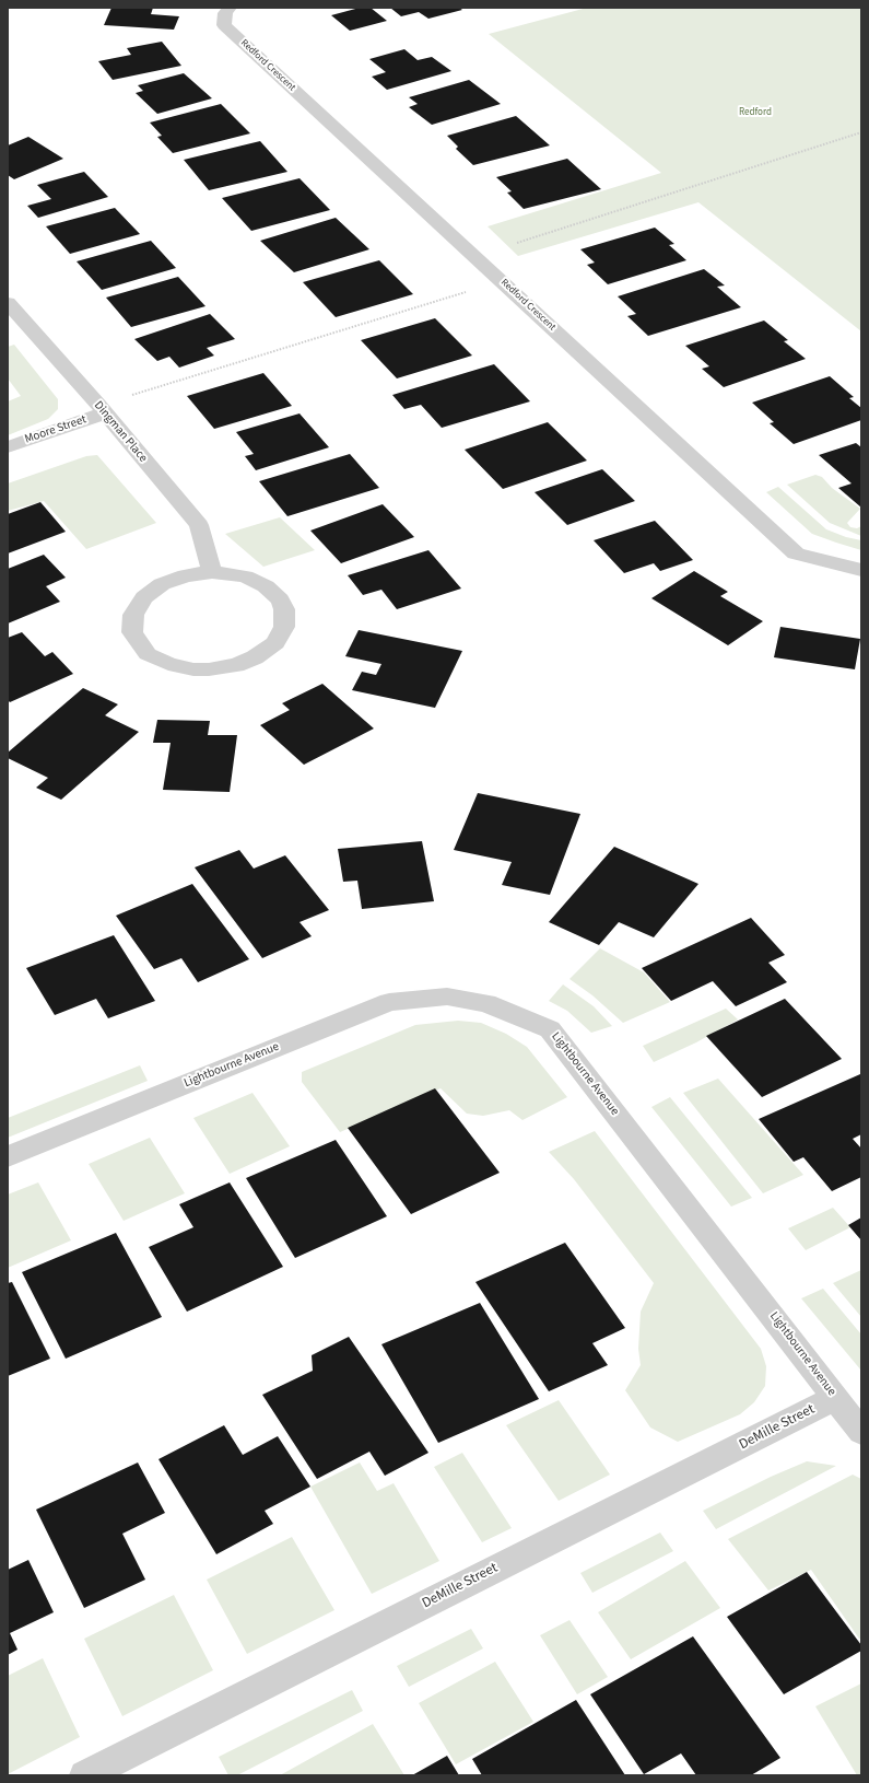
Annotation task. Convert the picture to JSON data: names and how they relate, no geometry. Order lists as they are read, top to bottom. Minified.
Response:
{"streets":{"street":["Redford Crescent","Moore Street","Dingman Place","Lightbourne Avenue","DeMille Street"]},"crossings":[["Moore Street","Dingman Place"],["Lightbourne Avenue","DeMille Street"]],"parks":["Redford"]}
